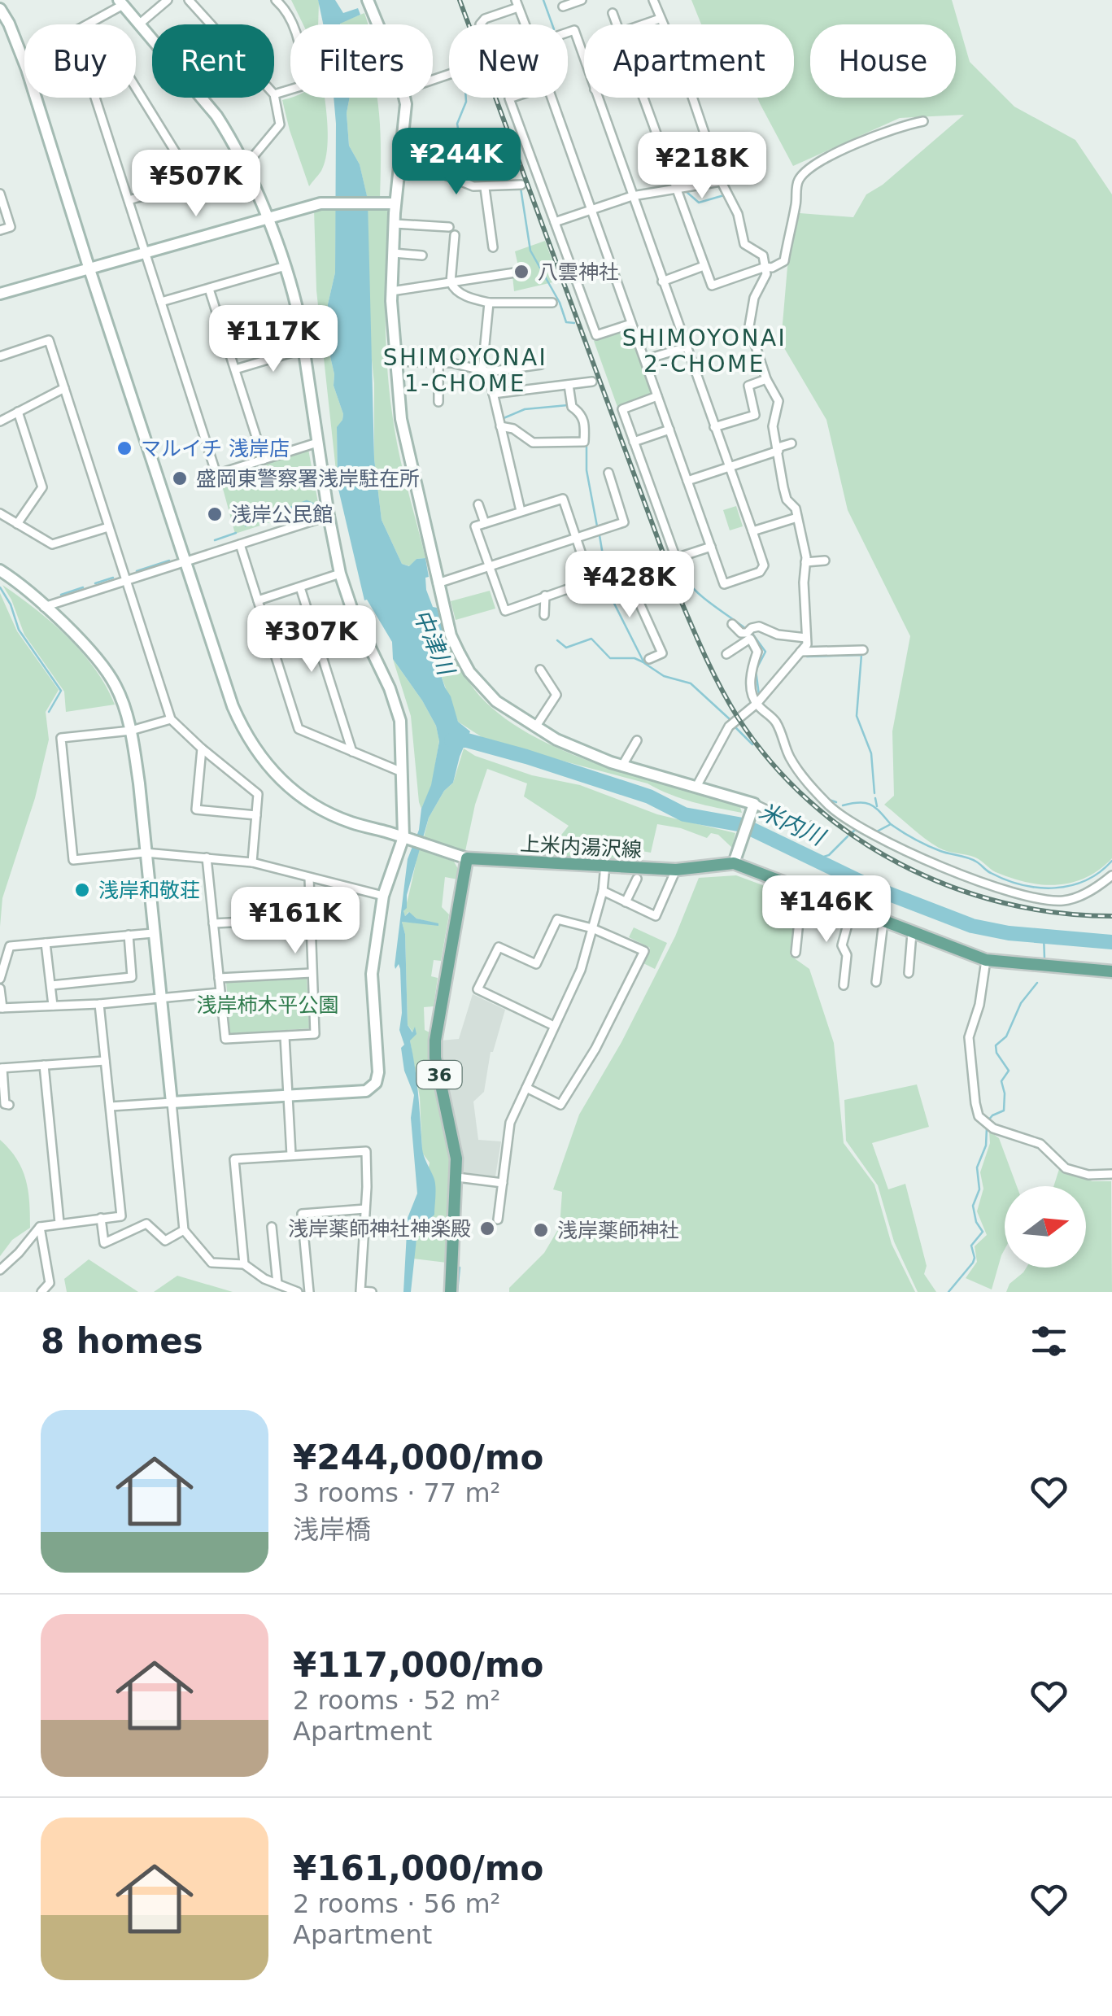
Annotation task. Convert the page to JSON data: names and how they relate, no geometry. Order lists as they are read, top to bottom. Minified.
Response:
{"streets":{"main road":["上米内湯沢線","36"]},"crossings":[["上米内湯沢線","36"]],"districts":["SHIMOYONAI 2-CHOME","SHIMOYONAI 1-CHOME"],"water":["中津川","米内川"],"parks":["浅岸柿木平公園"],"places":["八雲神社","マルイチ 浅岸店","盛岡東警察署浅岸駐在所","浅岸公民館","浅岸和敬荘","浅岸薬師神社神楽殿","浅岸薬師神社"],"north":"right","page":{"chip":["Buy","Rent","Filters","New","Apartment","House"],"price":["¥244K","¥218K","¥507K","¥117K","¥428K","¥307K","¥146K","¥161K"],"heading":"8 homes","list":[{"name":"¥244,000/mo","note":"3 rooms · 77 m² · 浅岸橋"},{"name":"¥117,000/mo","note":"2 rooms · 52 m² · Apartment"},{"name":"¥161,000/mo","note":"2 rooms · 56 m² · Apartment"}]}}
